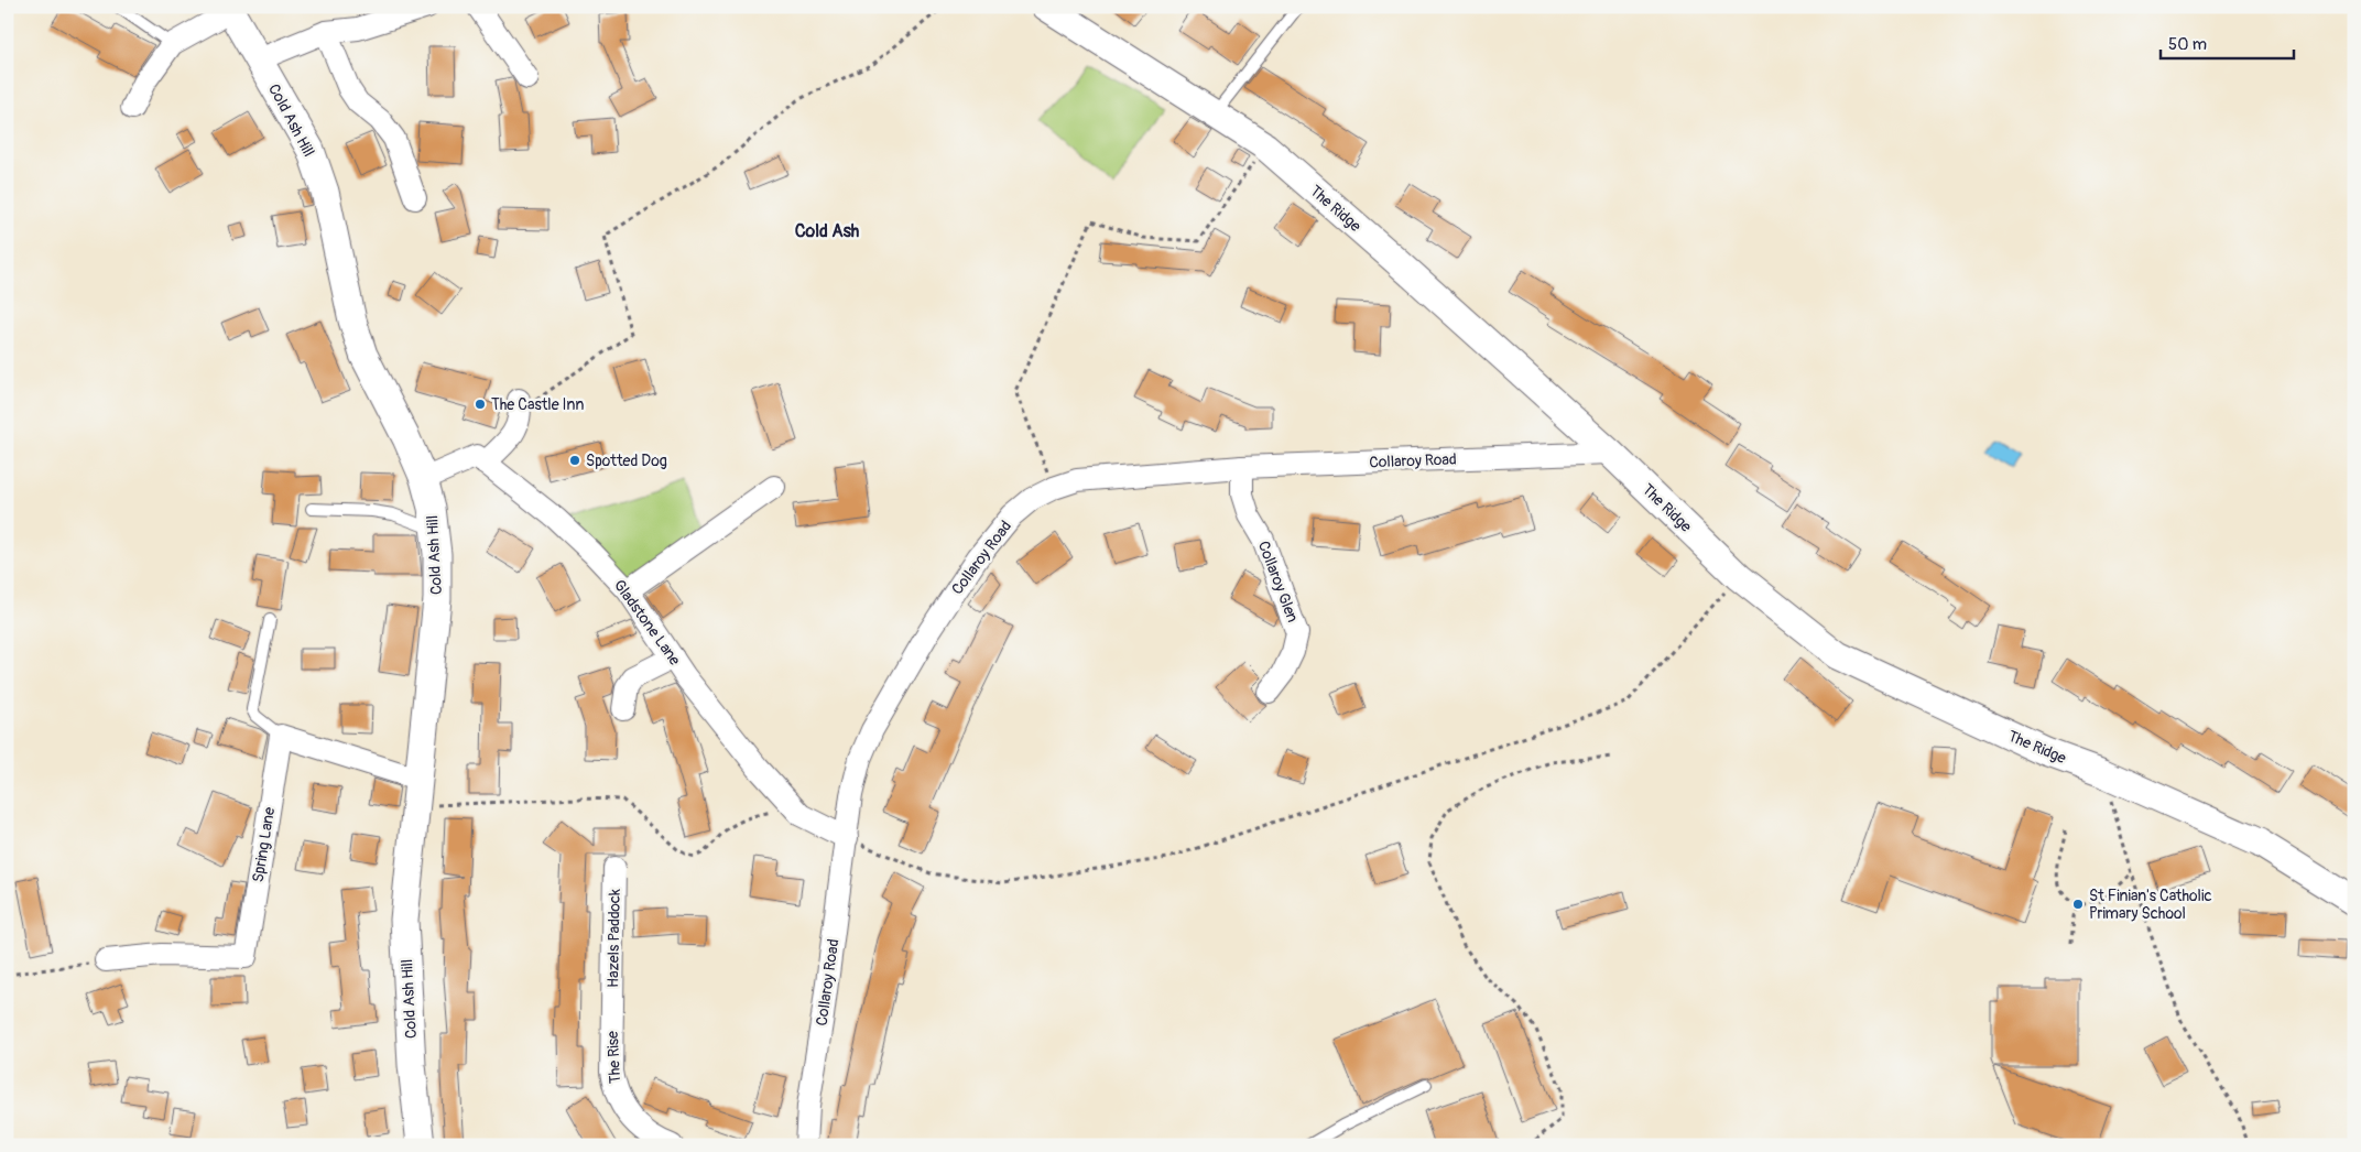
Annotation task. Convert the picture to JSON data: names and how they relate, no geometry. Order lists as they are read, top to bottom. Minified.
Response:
{"streets":{"street":["Cold Ash Hill","The Ridge","Collaroy Road","Collaroy Glen","Gladstone Lane","Spring Lane","Hazels Paddock","The Rise"]},"crossings":[["The Ridge","Collaroy Road"],["Collaroy Road","Collaroy Glen"],["Collaroy Road","Gladstone Lane"],["Hazels Paddock","The Rise"]],"districts":["Cold Ash"],"places":["The Castle Inn","Spotted Dog","St Finian's Catholic Primary School"],"scale_bar":"50 m"}
